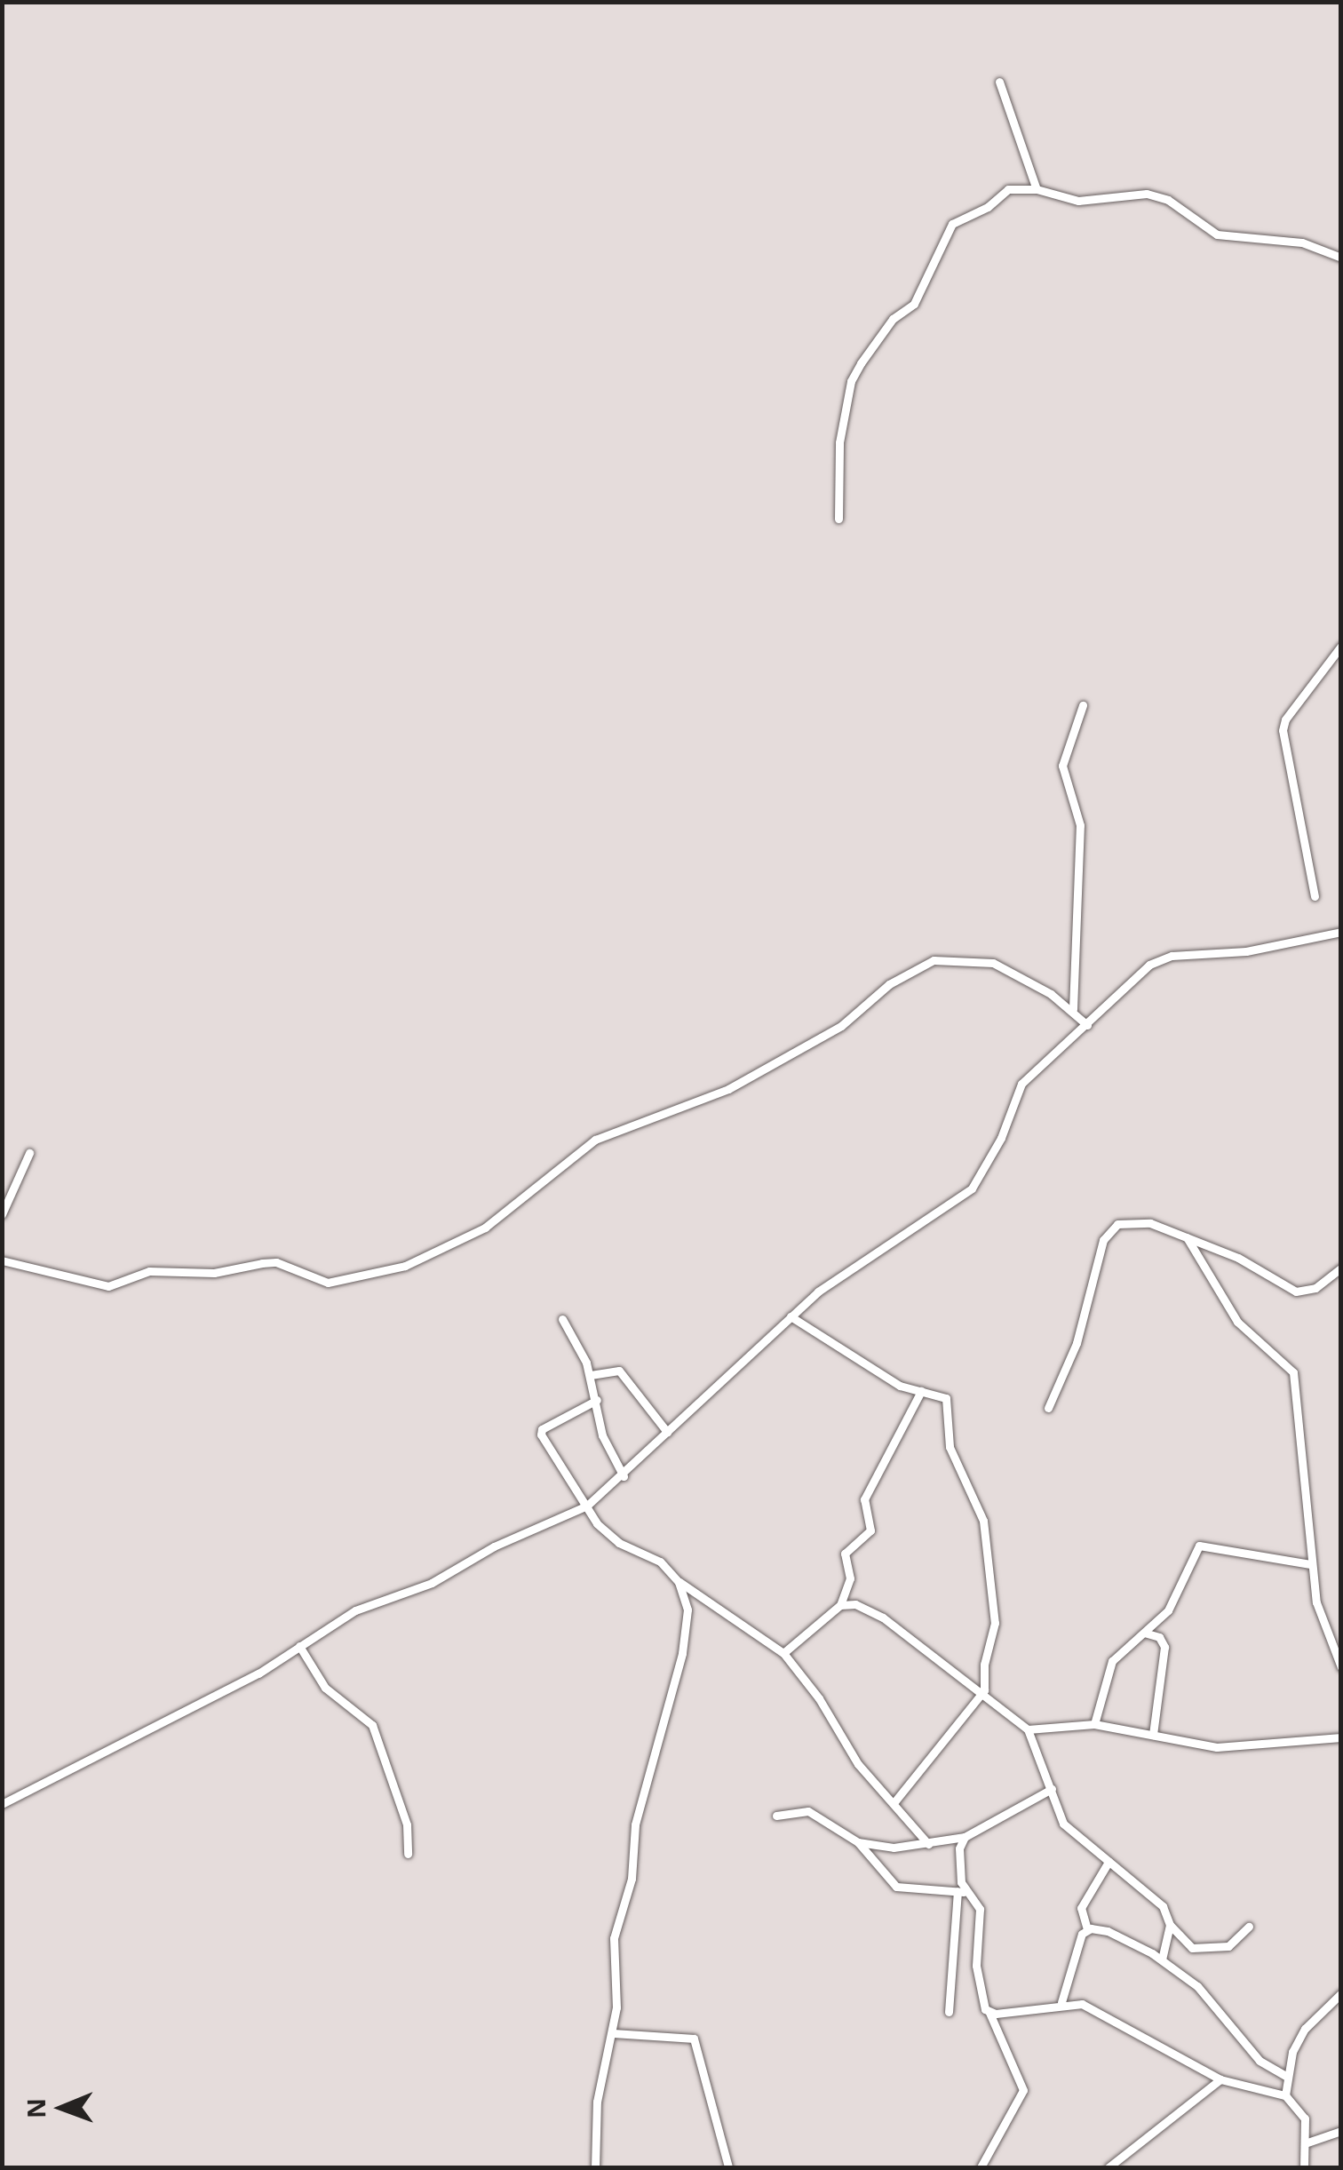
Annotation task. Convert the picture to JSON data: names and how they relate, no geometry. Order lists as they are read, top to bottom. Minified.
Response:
{"north":"left"}
